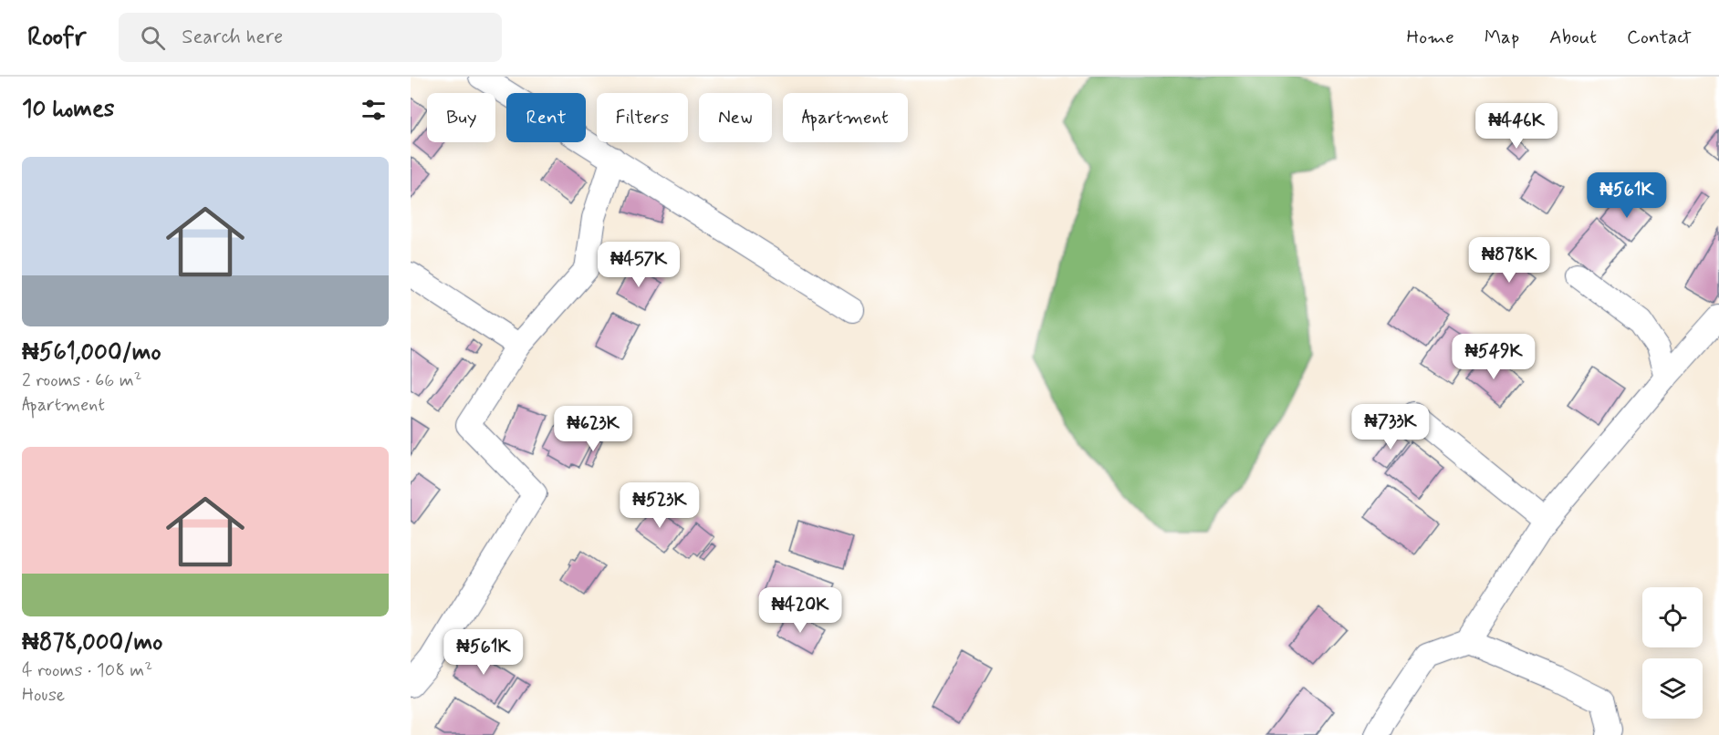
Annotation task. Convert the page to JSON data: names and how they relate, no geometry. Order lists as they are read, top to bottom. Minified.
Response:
{"page":{"header":"Roofr","search":"Search here","nav":["Home","Map","About","Contact"],"heading":"10 homes","chip":["Buy","Rent","Filters","New","Apartment"],"price":["₦446K","₦561K","₦878K","₦457K","₦549K","₦733K","₦623K","₦523K","₦420K","₦561K"],"list":[{"name":"₦561,000/mo","note":"2 rooms · 66 m² · Apartment"},{"name":"₦878,000/mo","note":"4 rooms · 108 m² · House"}]}}
